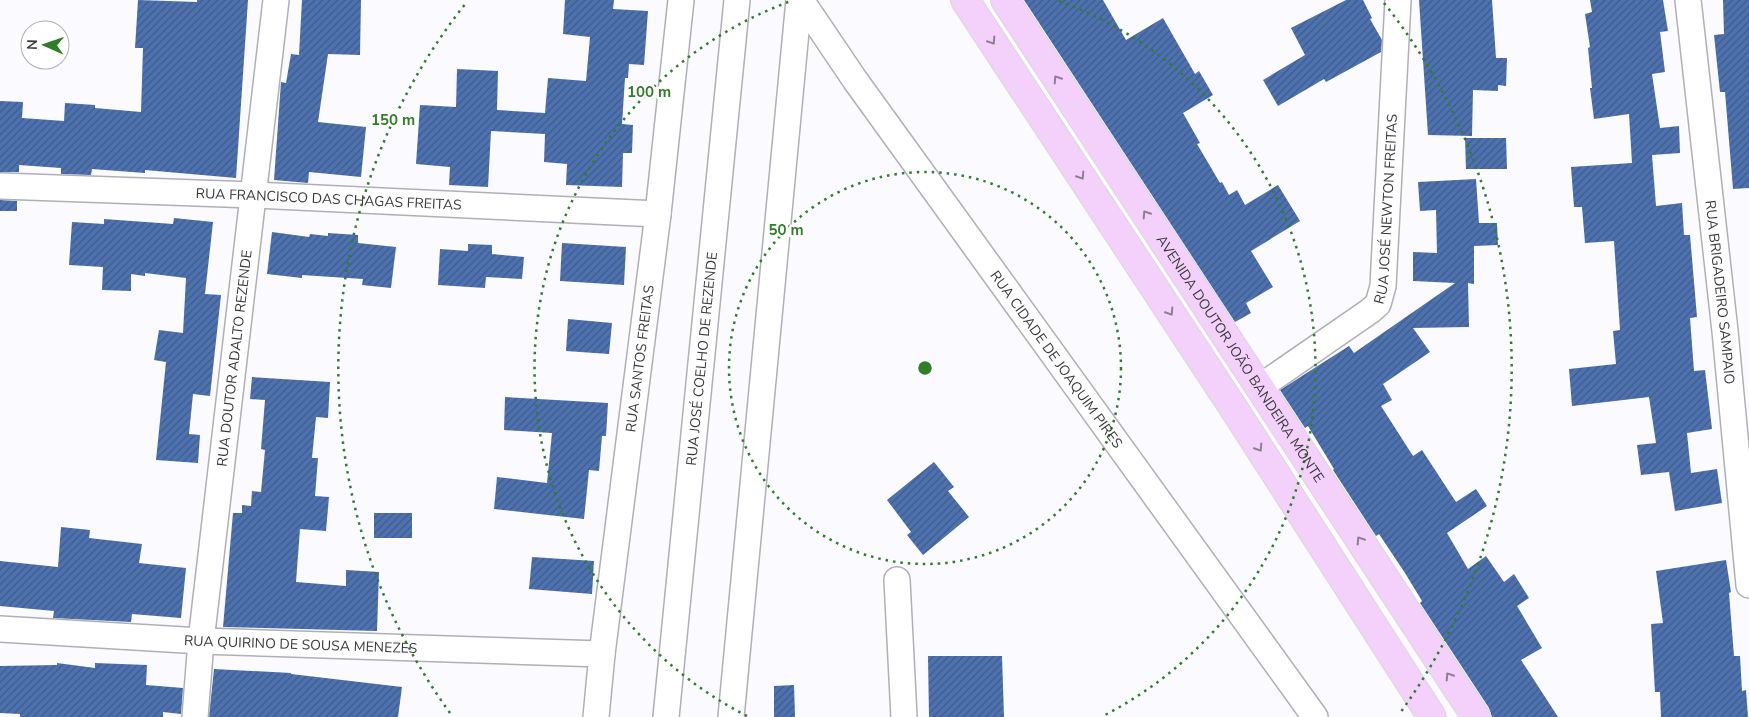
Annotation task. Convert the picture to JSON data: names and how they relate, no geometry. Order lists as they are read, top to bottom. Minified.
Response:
{"streets":{"main road":["AVENIDA DOUTOR JOÃO BANDEIRA MONTE"],"street":["RUA FRANCISCO DAS CHAGAS FREITAS","RUA JOSÉ NEWTON FREITAS","RUA BRIGADEIRO SAMPAIO","RUA DOUTOR ADALTO REZENDE","RUA JOSÉ COELHO DE REZENDE","RUA SANTOS FREITAS","RUA CIDADE DE JOAQUIM PIRES","RUA QUIRINO DE SOUSA MENEZES"]},"crossings":[["RUA FRANCISCO DAS CHAGAS FREITAS","RUA DOUTOR ADALTO REZENDE"],["RUA FRANCISCO DAS CHAGAS FREITAS","RUA SANTOS FREITAS"],["RUA JOSÉ NEWTON FREITAS","AVENIDA DOUTOR JOÃO BANDEIRA MONTE"],["RUA DOUTOR ADALTO REZENDE","RUA QUIRINO DE SOUSA MENEZES"],["RUA SANTOS FREITAS","RUA QUIRINO DE SOUSA MENEZES"]],"north":"left","rings":["100 m","150 m","50 m"]}
